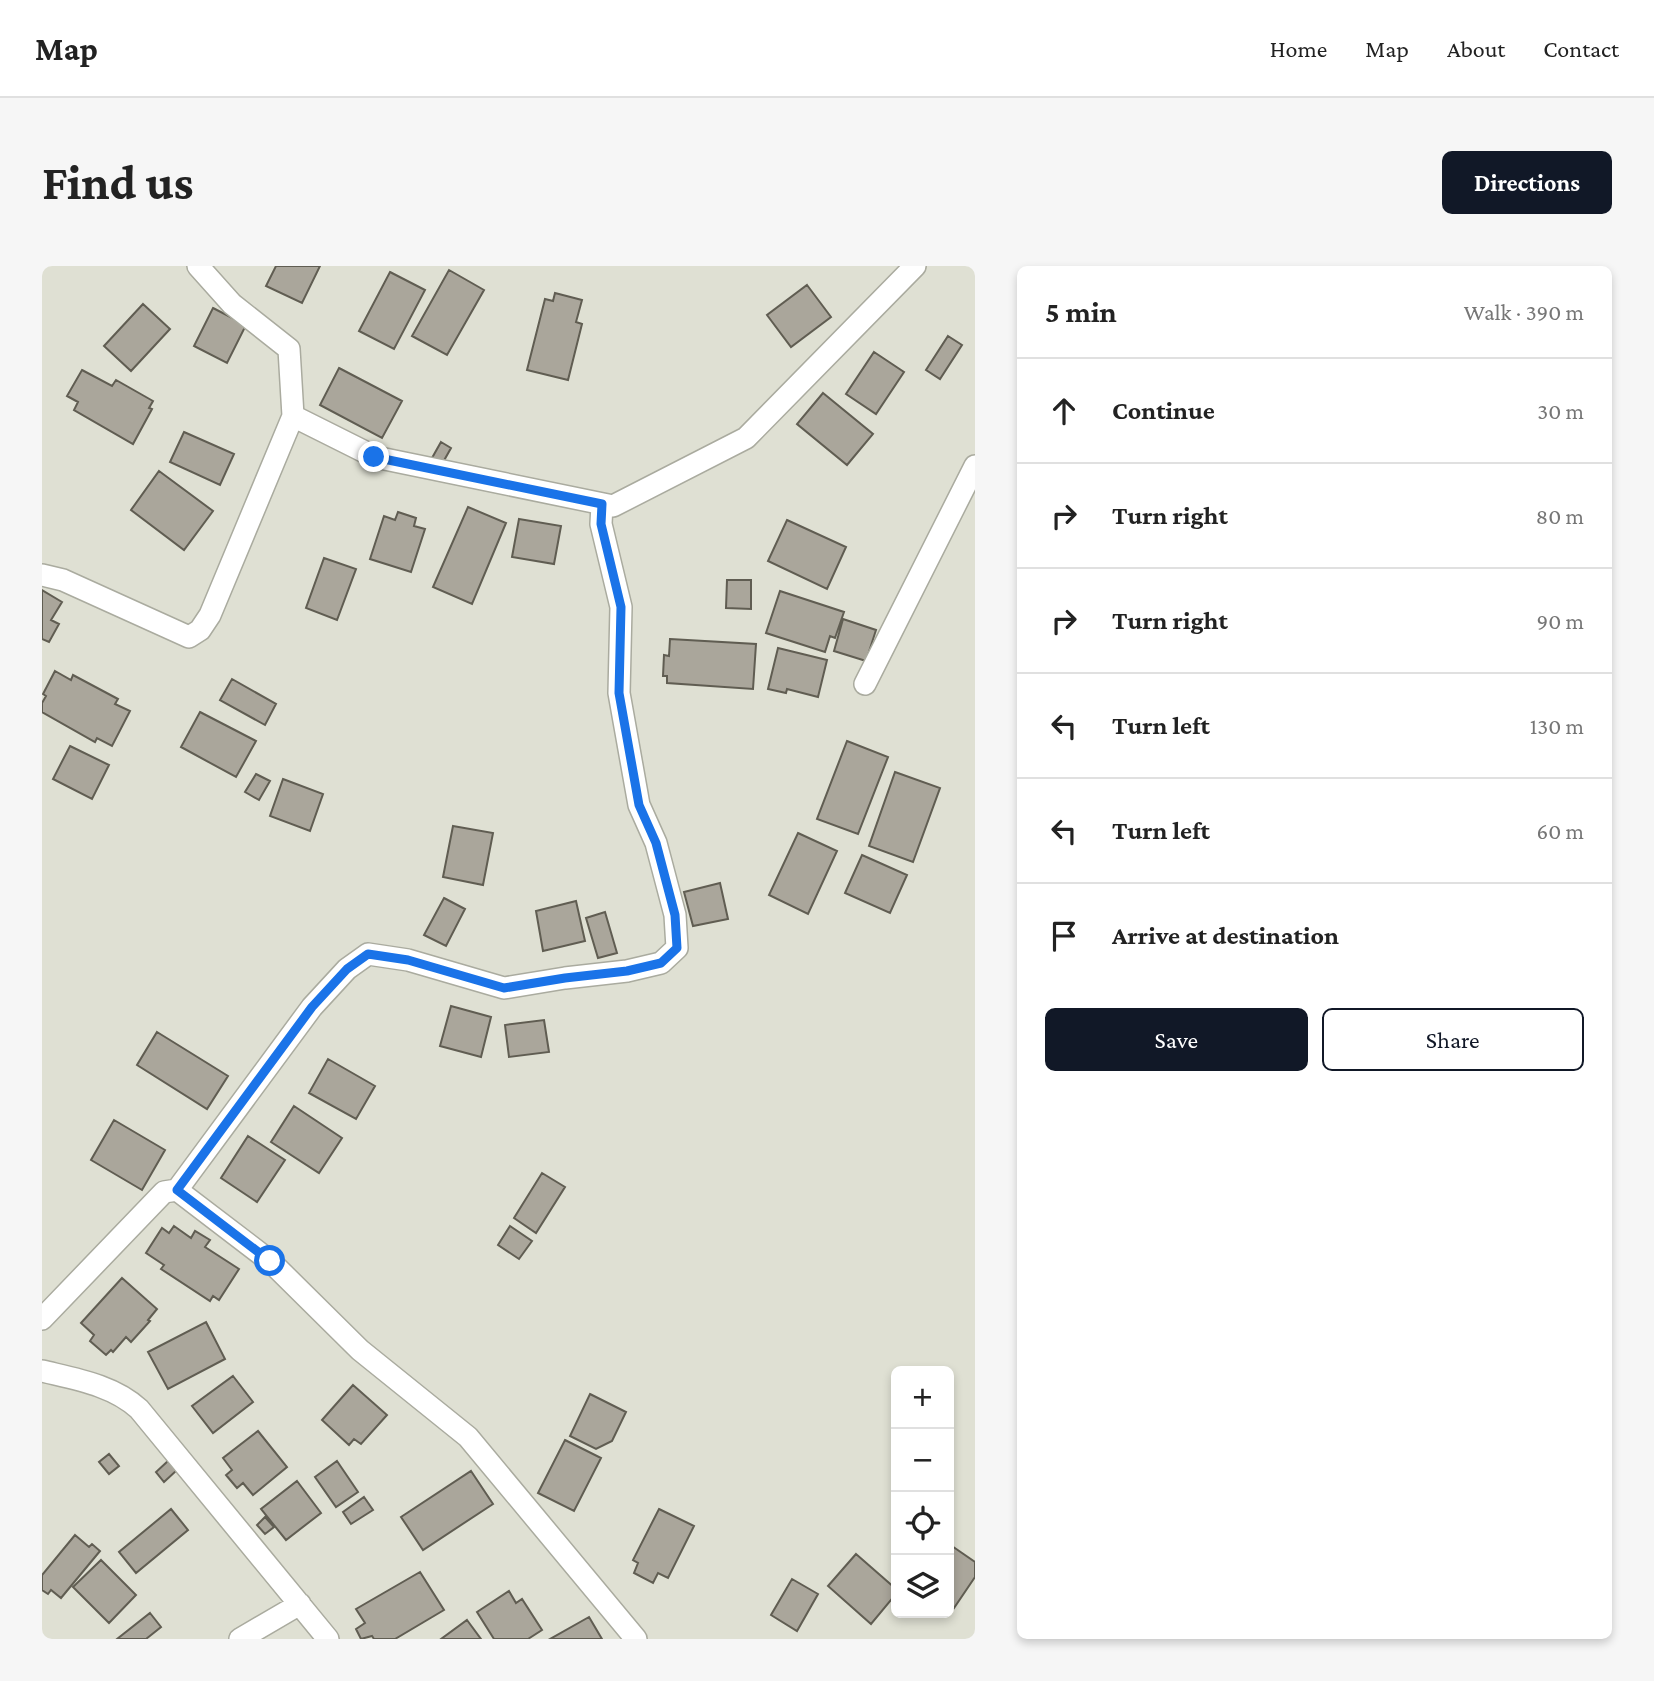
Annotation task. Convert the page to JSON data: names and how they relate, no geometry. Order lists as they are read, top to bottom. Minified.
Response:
{"page":{"header":"Map","nav":["Home","Map","About","Contact"],"buttons":["Directions",["Save","Share"]],"title":"Find us","heading":["5 min","Walk · 390 m"],"list":[["Continue","30 m"],["Turn right","80 m"],["Turn right","90 m"],["Turn left","130 m"],["Turn left","60 m"],"Arrive at destination"],"map_buttons":["+","−"]}}
